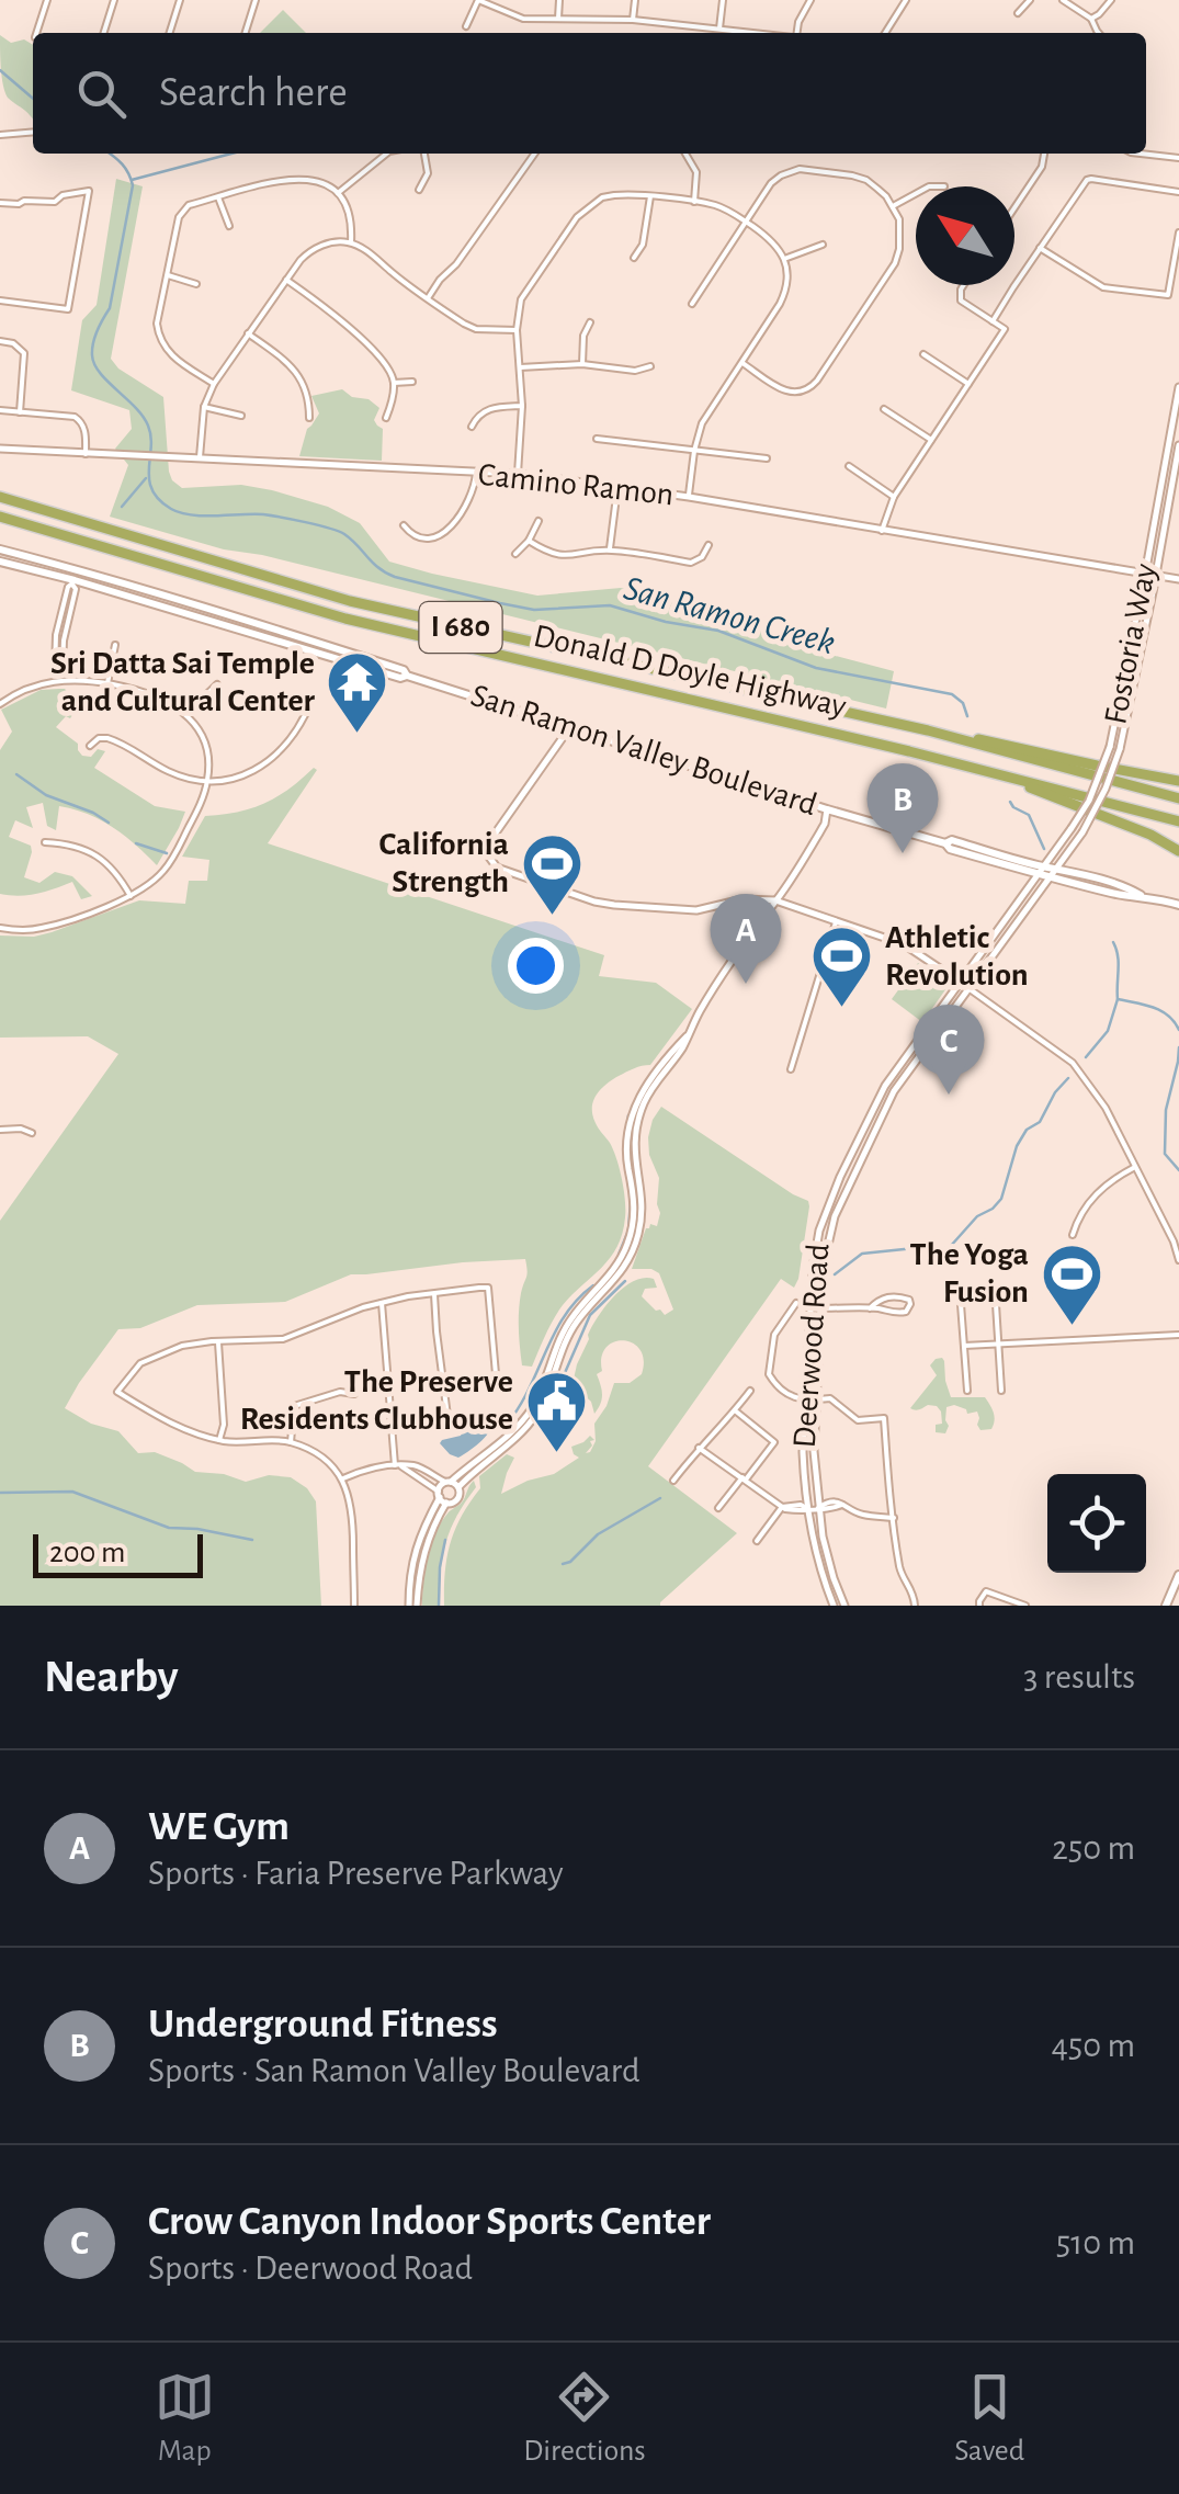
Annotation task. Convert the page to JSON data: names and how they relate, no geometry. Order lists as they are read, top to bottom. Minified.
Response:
{"streets":{"highway":["I 680","Donald D Doyle Highway"],"main road":["San Ramon Valley Boulevard"],"street":["Camino Ramon","Fostoria Way","Deerwood Road"]},"crossings":[["Camino Ramon","Fostoria Way"],["Fostoria Way","Deerwood Road"],["San Ramon Valley Boulevard","Deerwood Road"]],"water":["San Ramon Creek"],"places":{"temple":["Sri Datta Sai Temple and Cultural Center"],"sports":["California Strength","Athletic Revolution","The Yoga Fusion"],"public building":["The Preserve Residents Clubhouse"]},"scale_bar":"200 m","north":"top left","page":{"search":"Search here","pins":["B","A","C"],"scale":"200 m","heading":["Nearby","3 results"],"list":[{"mark":"A","name":"WE Gym","note":"Sports · Faria Preserve Parkway","value":"250 m"},{"mark":"B","name":"Underground Fitness","note":"Sports · San Ramon Valley Boulevard","value":"450 m"},{"mark":"C","name":"Crow Canyon Indoor Sports Center","note":"Sports · Deerwood Road","value":"510 m"}],"nav":["Map","Directions","Saved"]}}
